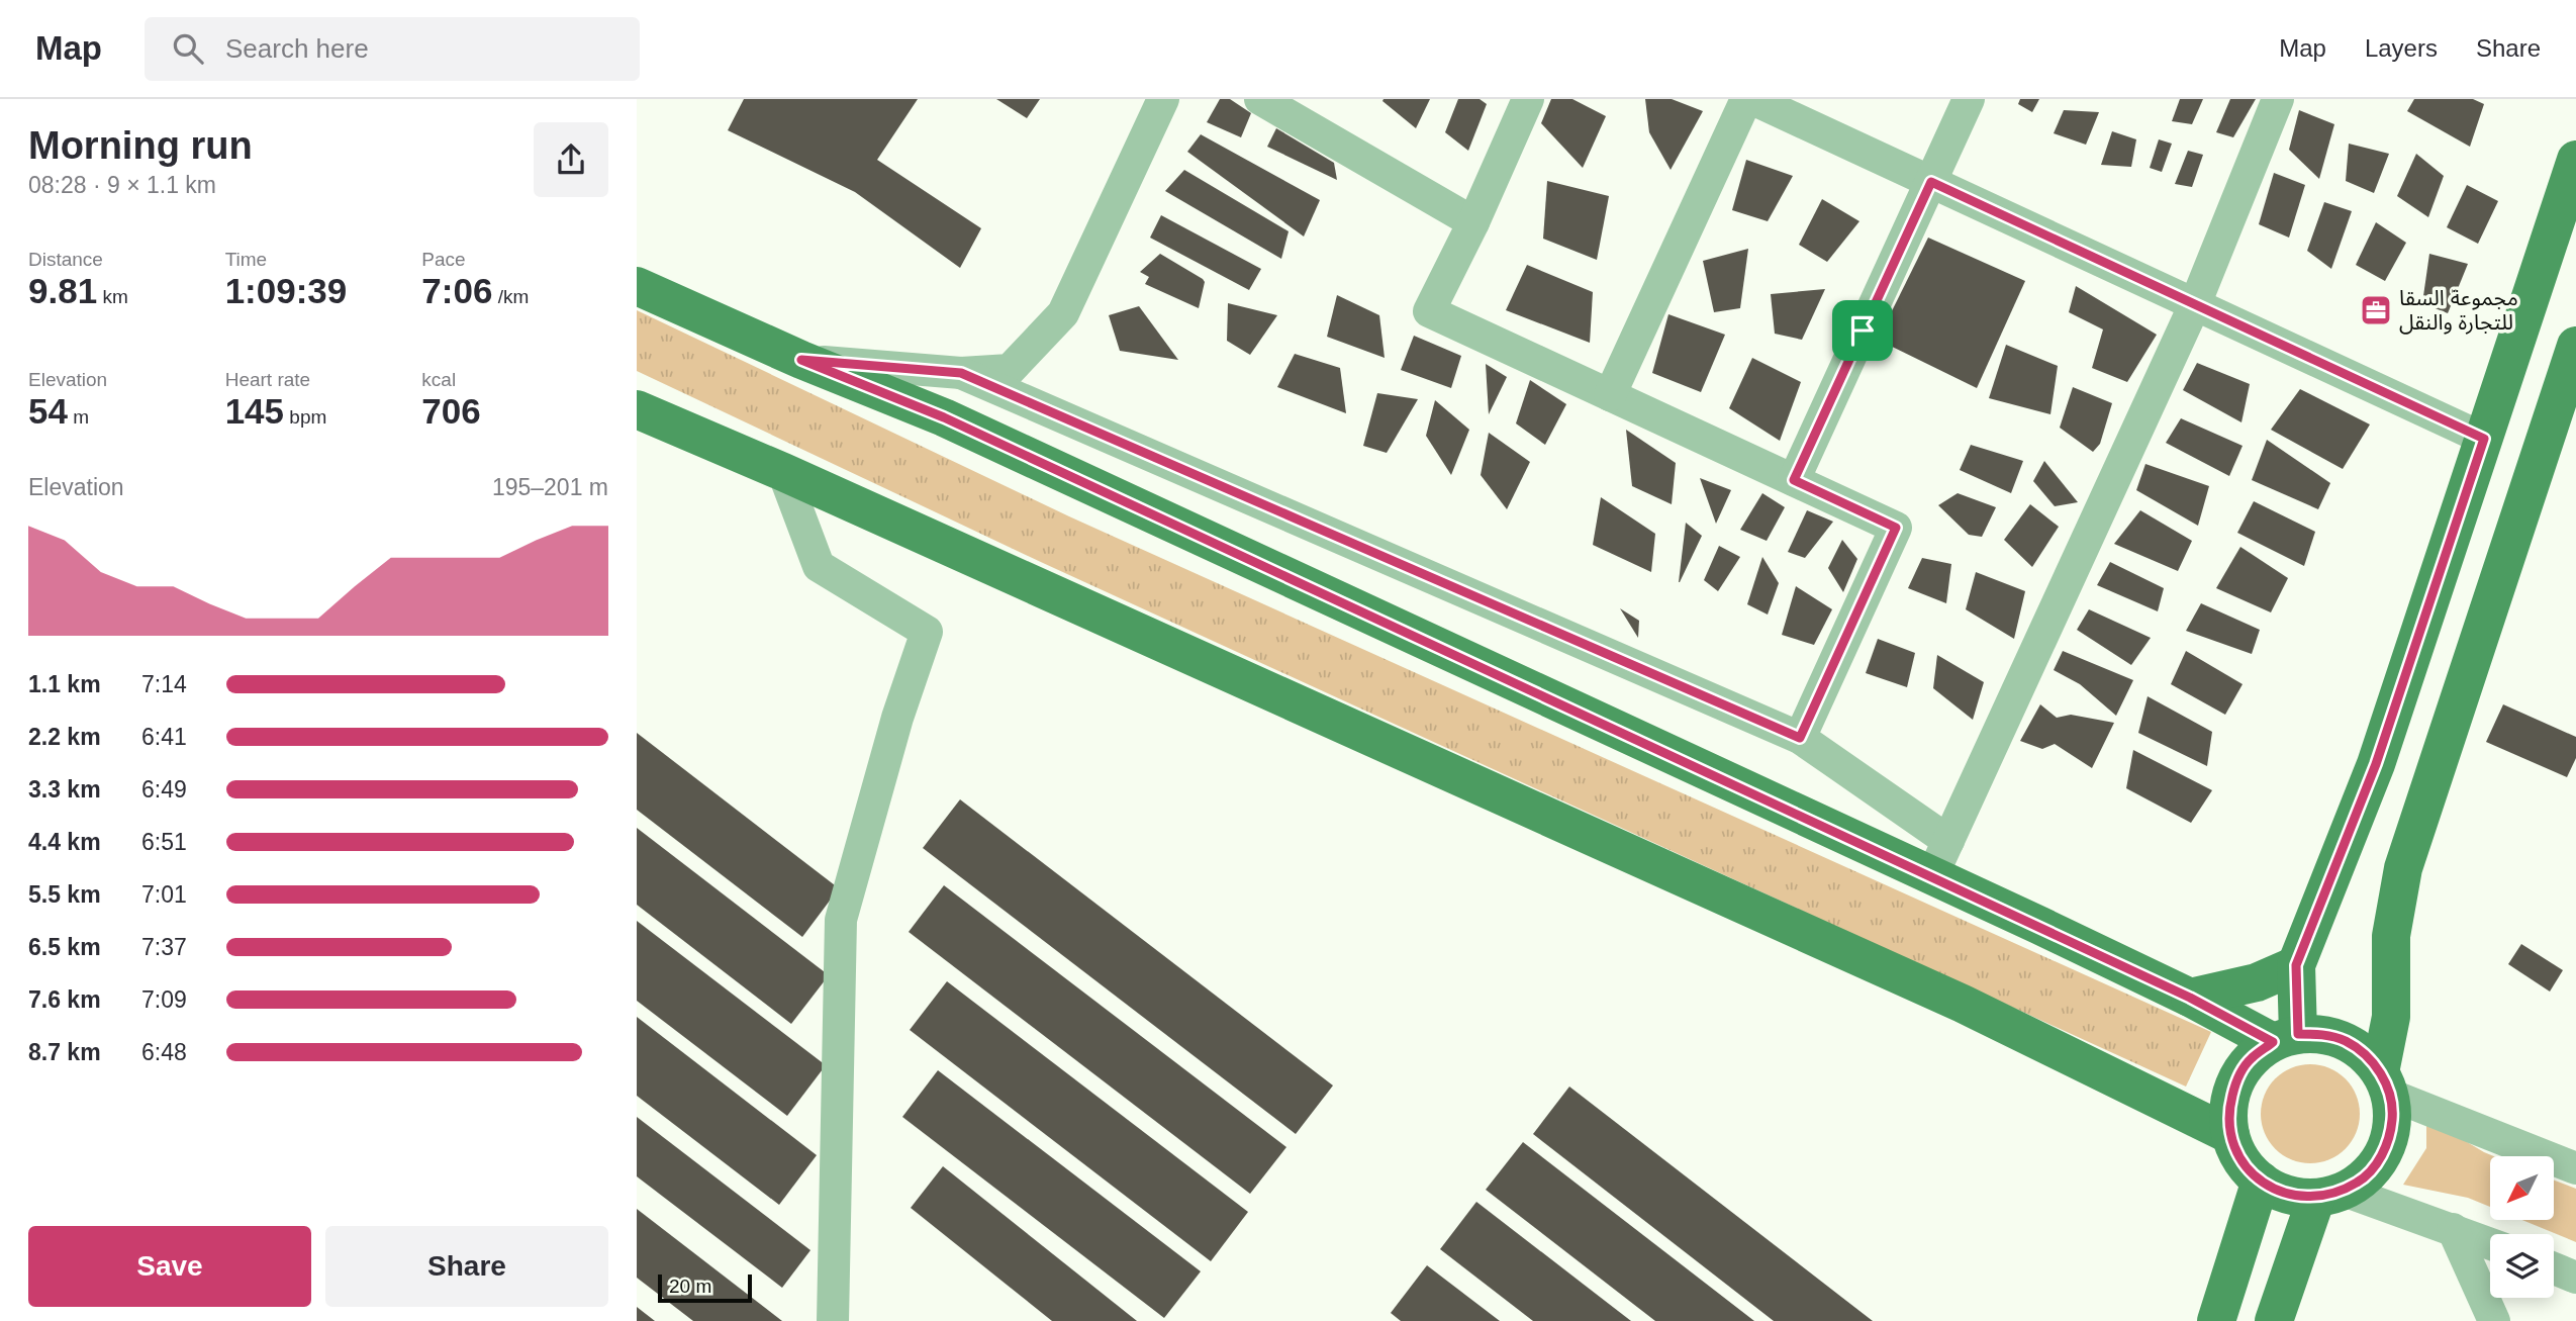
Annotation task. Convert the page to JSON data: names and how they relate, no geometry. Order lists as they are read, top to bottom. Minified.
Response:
{"places":{"office":["مجموعة السقا للتجارة والنقل"]},"scale_bar":"20 m","north":"bottom left","page":{"header":"Map","search":"Search here","nav":["Map","Layers","Share"],"heading":["Morning run","08:28 · 9 × 1.1 km"],"stats":[["Distance","9.81 km"],["Time","1:09:39"],["Pace","7:06 /km"],["Elevation","54 m"],["Heart rate","145 bpm"],["kcal","706"]],"chart":["Elevation","195–201 m"],"list":[{"name":"1.1 km","note":"7:14"},{"name":"2.2 km","note":"6:41"},{"name":"3.3 km","note":"6:49"},{"name":"4.4 km","note":"6:51"},{"name":"5.5 km","note":"7:01"},{"name":"6.5 km","note":"7:37"},{"name":"7.6 km","note":"7:09"},{"name":"8.7 km","note":"6:48"}],"buttons":["Save","Share"],"scale":"20 m"}}
